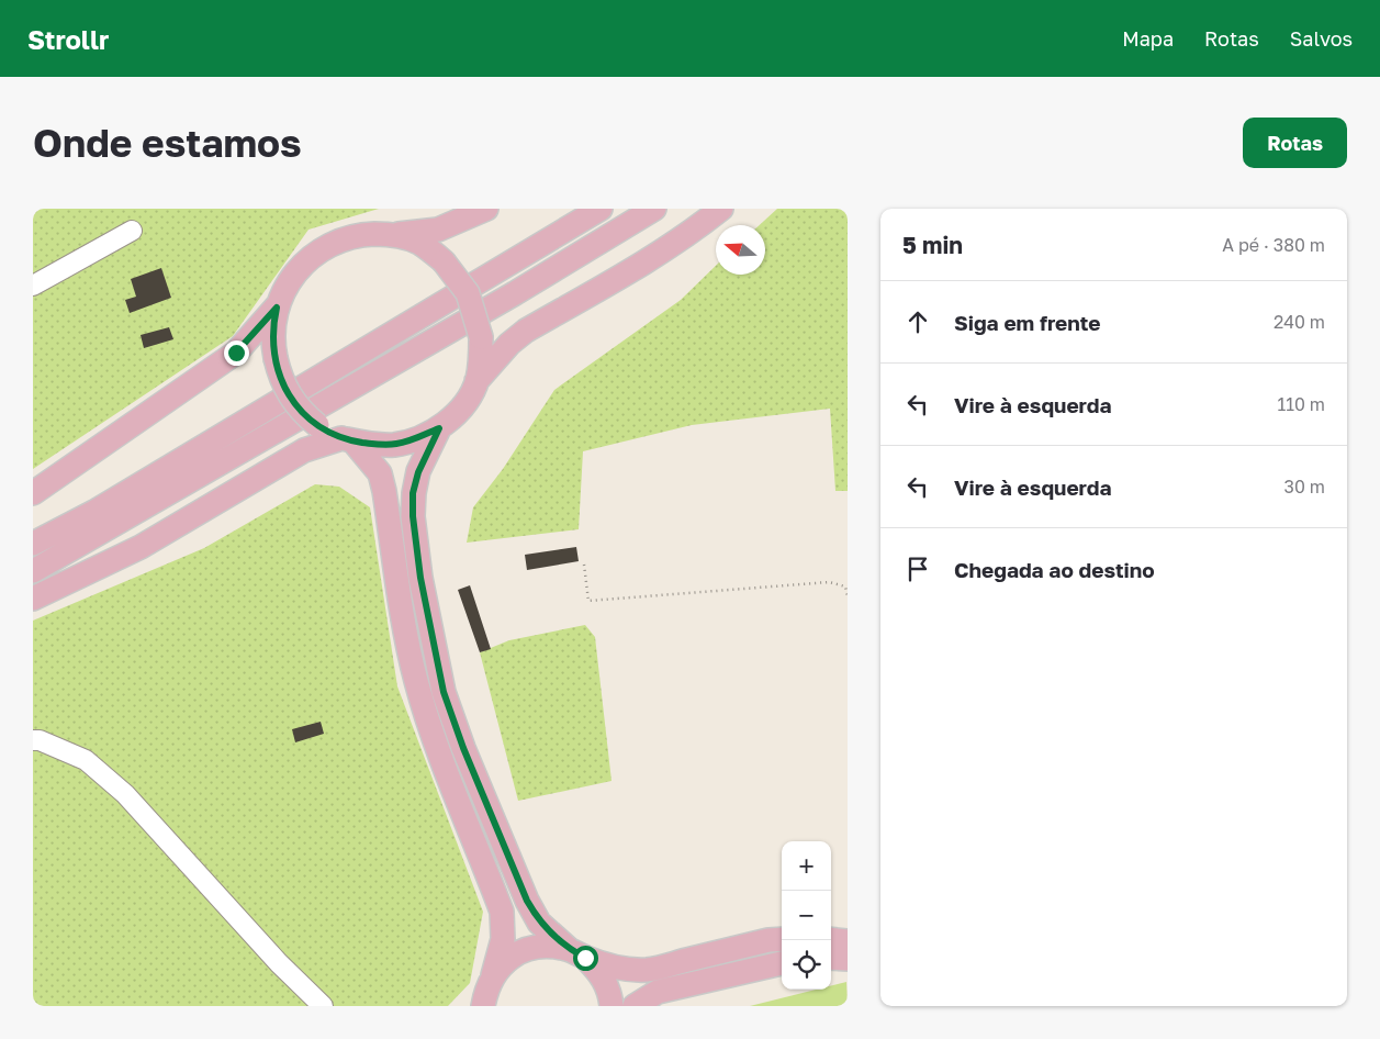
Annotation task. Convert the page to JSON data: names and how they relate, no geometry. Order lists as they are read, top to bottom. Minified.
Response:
{"north":"left","page":{"header":"Strollr","nav":["Mapa","Rotas","Salvos"],"buttons":"Rotas","title":"Onde estamos","heading":["5 min","A pé · 380 m"],"list":[["Siga em frente","240 m"],["Vire à esquerda","110 m"],["Vire à esquerda","30 m"],"Chegada ao destino"],"map_buttons":["+","−"]}}
